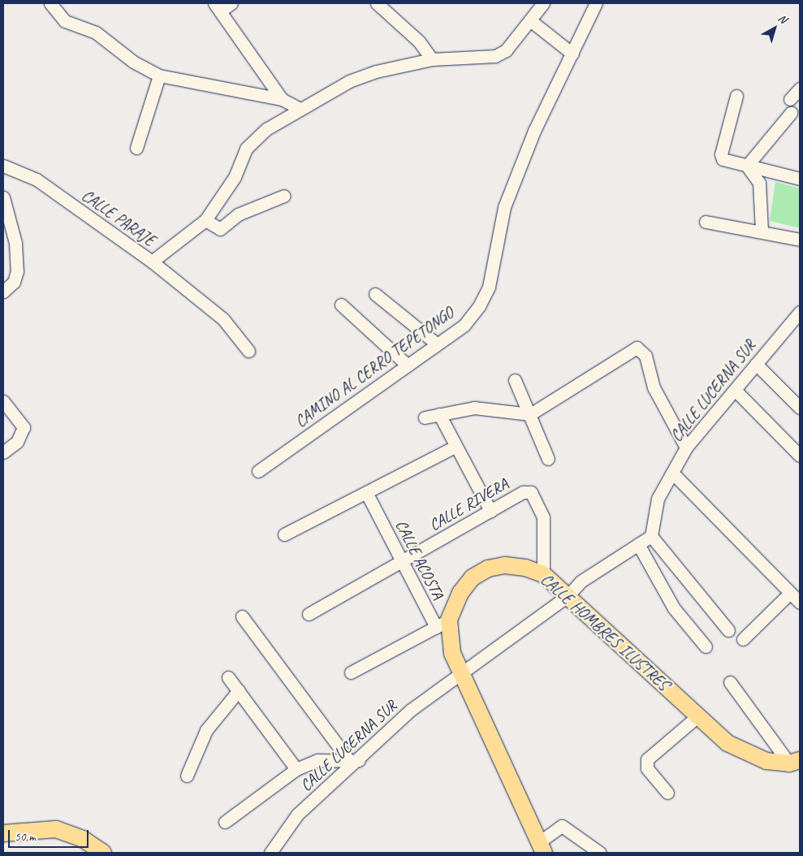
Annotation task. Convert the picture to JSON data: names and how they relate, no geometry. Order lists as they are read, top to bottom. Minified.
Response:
{"streets":{"main road":["CALLE HOMBRES ILUSTRES"],"street":["CALLE PARAJE","CAMINO AL CERRO TEPETONGO","CALLE LUCERNA SUR","CALLE RIVERA","CALLE ACOSTA"]},"crossings":[["CALLE LUCERNA SUR","CALLE HOMBRES ILUSTRES"],["CALLE RIVERA","CALLE ACOSTA"],["CALLE RIVERA","CALLE HOMBRES ILUSTRES"],["CALLE ACOSTA","CALLE HOMBRES ILUSTRES"]],"scale_bar":"50 m","north":"top right"}
